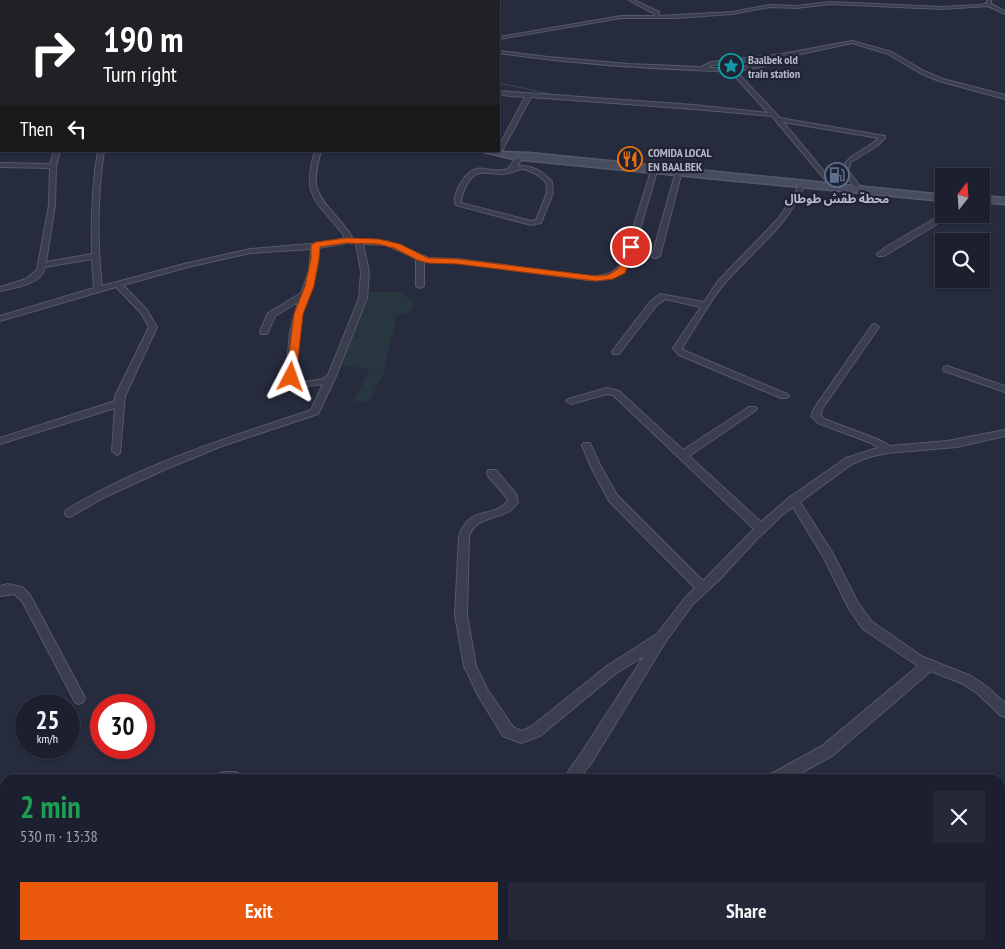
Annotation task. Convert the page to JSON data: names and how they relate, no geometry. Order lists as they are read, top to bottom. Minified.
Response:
{"places":{"place":["Baalbek old train station"],"restaurant":["COMIDA LOCAL EN BAALBEK"],"fuel station":["محطة طقش طوطال"]},"north":"top","page":{"turn":["190 m","Turn right"],"then":"Then","speed":"25 km/h","limit":"30","heading":["2 min","530 m · 13:38"],"buttons":["Exit","Share"]}}
